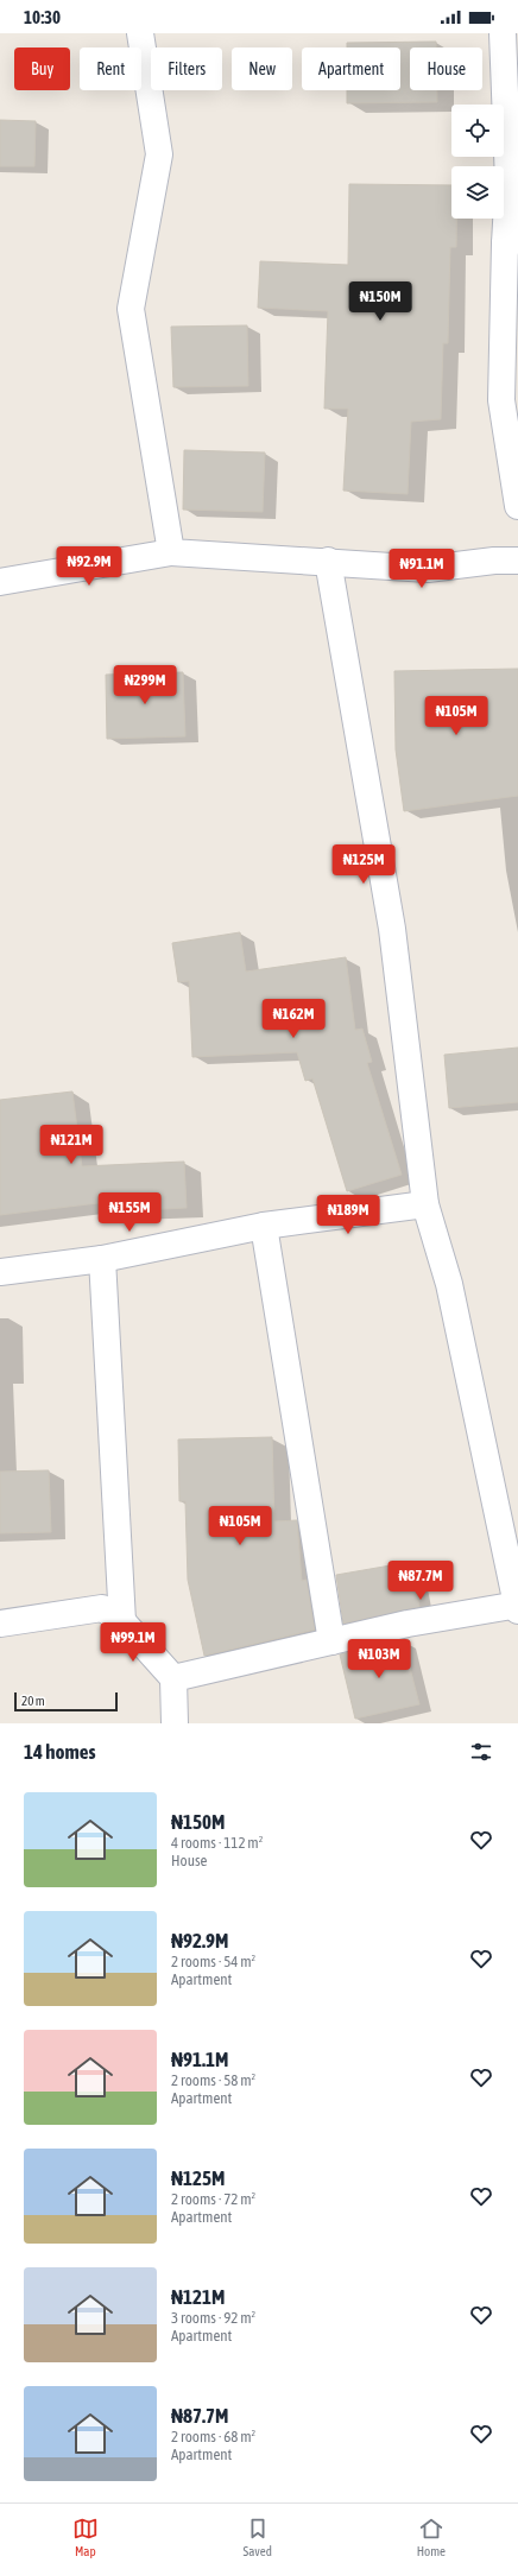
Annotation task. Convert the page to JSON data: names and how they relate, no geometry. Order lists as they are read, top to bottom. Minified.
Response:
{"scale_bar":"20 m","page":{"status":"10:30","chip":["Buy","Rent","Filters","New","Apartment","House"],"price":["₦150M","₦92.9M","₦91.1M","₦299M","₦105M","₦125M","₦162M","₦121M","₦155M","₦189M","₦105M","₦87.7M","₦99.1M","₦103M"],"scale":"20 m","heading":"14 homes","list":[{"name":"₦150M","note":"4 rooms · 112 m² · House"},{"name":"₦92.9M","note":"2 rooms · 54 m² · Apartment"},{"name":"₦91.1M","note":"2 rooms · 58 m² · Apartment"},{"name":"₦125M","note":"2 rooms · 72 m² · Apartment"},{"name":"₦121M","note":"3 rooms · 92 m² · Apartment"},{"name":"₦87.7M","note":"2 rooms · 68 m² · Apartment"}],"tabs":["Map","Saved","Home"]}}
